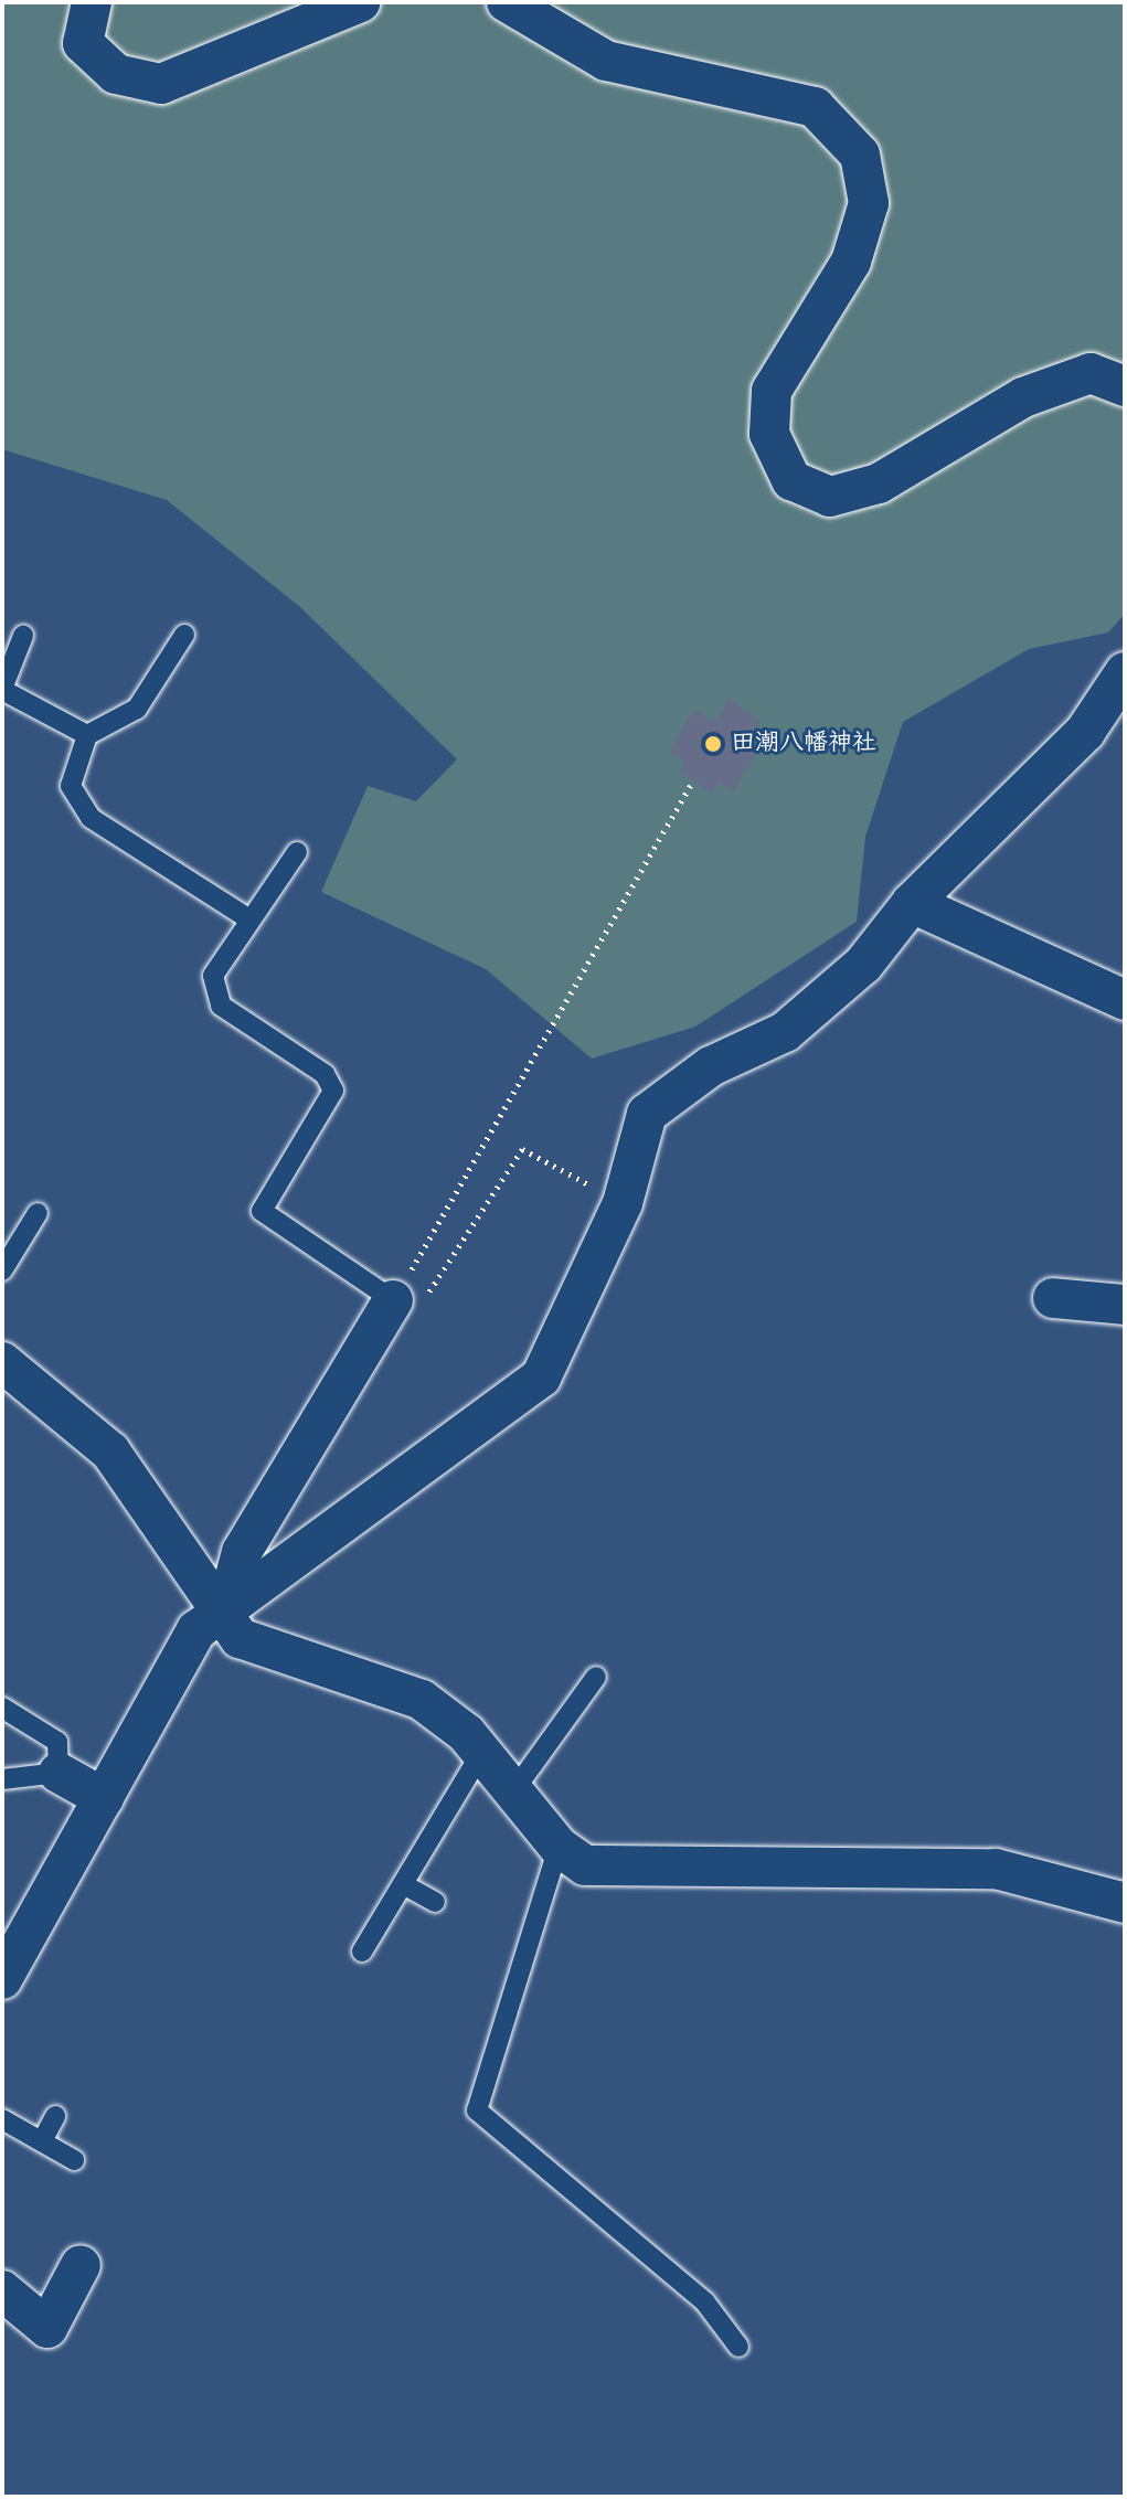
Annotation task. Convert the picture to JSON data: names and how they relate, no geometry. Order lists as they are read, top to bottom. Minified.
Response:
{"places":["田潮八幡神社"]}
